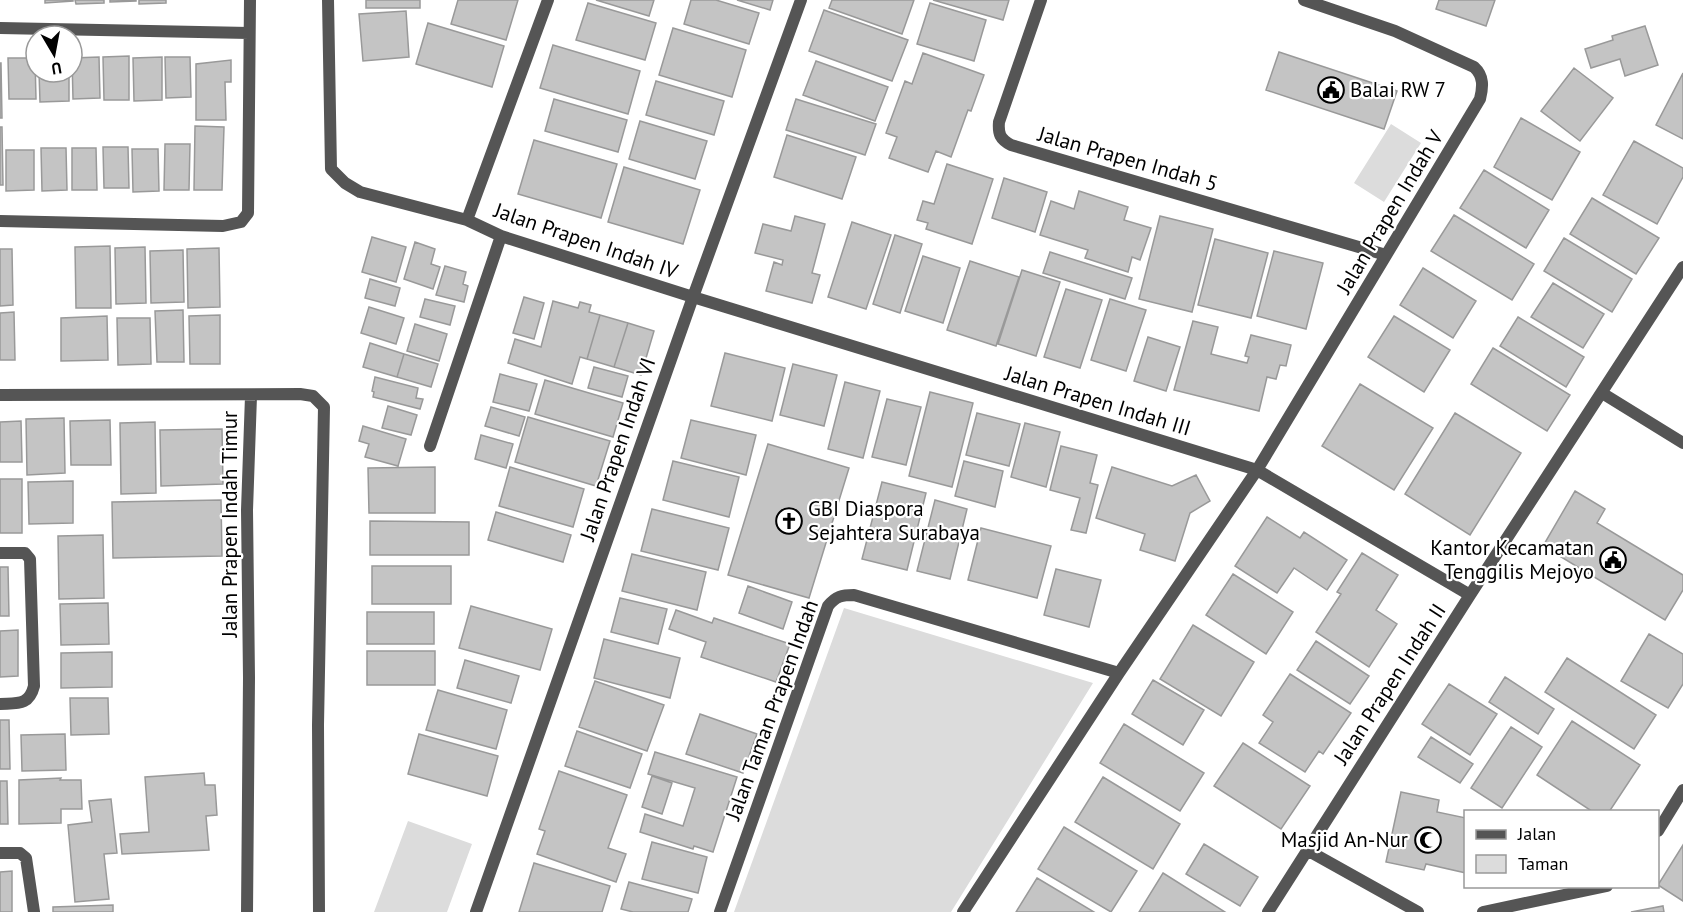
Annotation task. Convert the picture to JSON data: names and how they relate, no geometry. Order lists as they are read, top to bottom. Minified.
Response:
{"streets":{"street":["Jalan Prapen Indah 5","Jalan Prapen Indah V","Jalan Prapen Indah IV","Jalan Prapen Indah III","Jalan Prapen Indah VI","Jalan Prapen Indah Timur","Jalan Prapen Indah II","Jalan Taman Prapen Indah"]},"crossings":[["Jalan Prapen Indah 5","Jalan Prapen Indah V"],["Jalan Prapen Indah V","Jalan Prapen Indah III"],["Jalan Prapen Indah IV","Jalan Prapen Indah III"],["Jalan Prapen Indah IV","Jalan Prapen Indah VI"],["Jalan Prapen Indah III","Jalan Prapen Indah VI"],["Jalan Prapen Indah III","Jalan Prapen Indah II"]],"places":{"public building":["Balai RW 7","Kantor Kecamatan Tenggilis Mejoyo"],"church":["GBI Diaspora Sejahtera Surabaya"],"mosque":["Masjid An-Nur"]},"legend":["Jalan","Taman"],"north":"bottom"}
